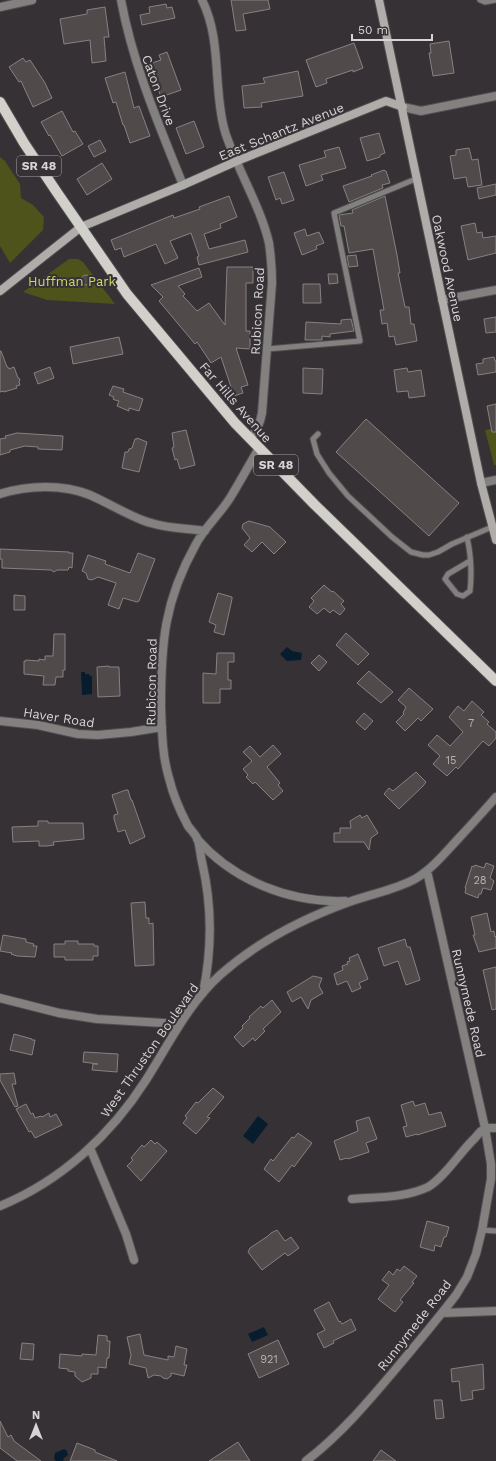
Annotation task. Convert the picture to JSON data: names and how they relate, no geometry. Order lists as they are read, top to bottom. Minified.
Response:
{"streets":{"main road":["SR 48","Far Hills Avenue"],"street":["Caton Drive","East Schantz Avenue","Oakwood Avenue","Rubicon Road","Haver Road","Runnymede Road","West Thruston Boulevard"]},"crossings":[["Caton Drive","East Schantz Avenue"],["East Schantz Avenue","Oakwood Avenue"],["East Schantz Avenue","Rubicon Road"],["East Schantz Avenue","Far Hills Avenue"],["Rubicon Road","Far Hills Avenue"],["Rubicon Road","Haver Road"],["Rubicon Road","West Thruston Boulevard"],["Runnymede Road","West Thruston Boulevard"]],"parks":["Huffman Park"],"house_numbers":["7","15","28","921"],"scale_bar":"50 m","north":"top"}
